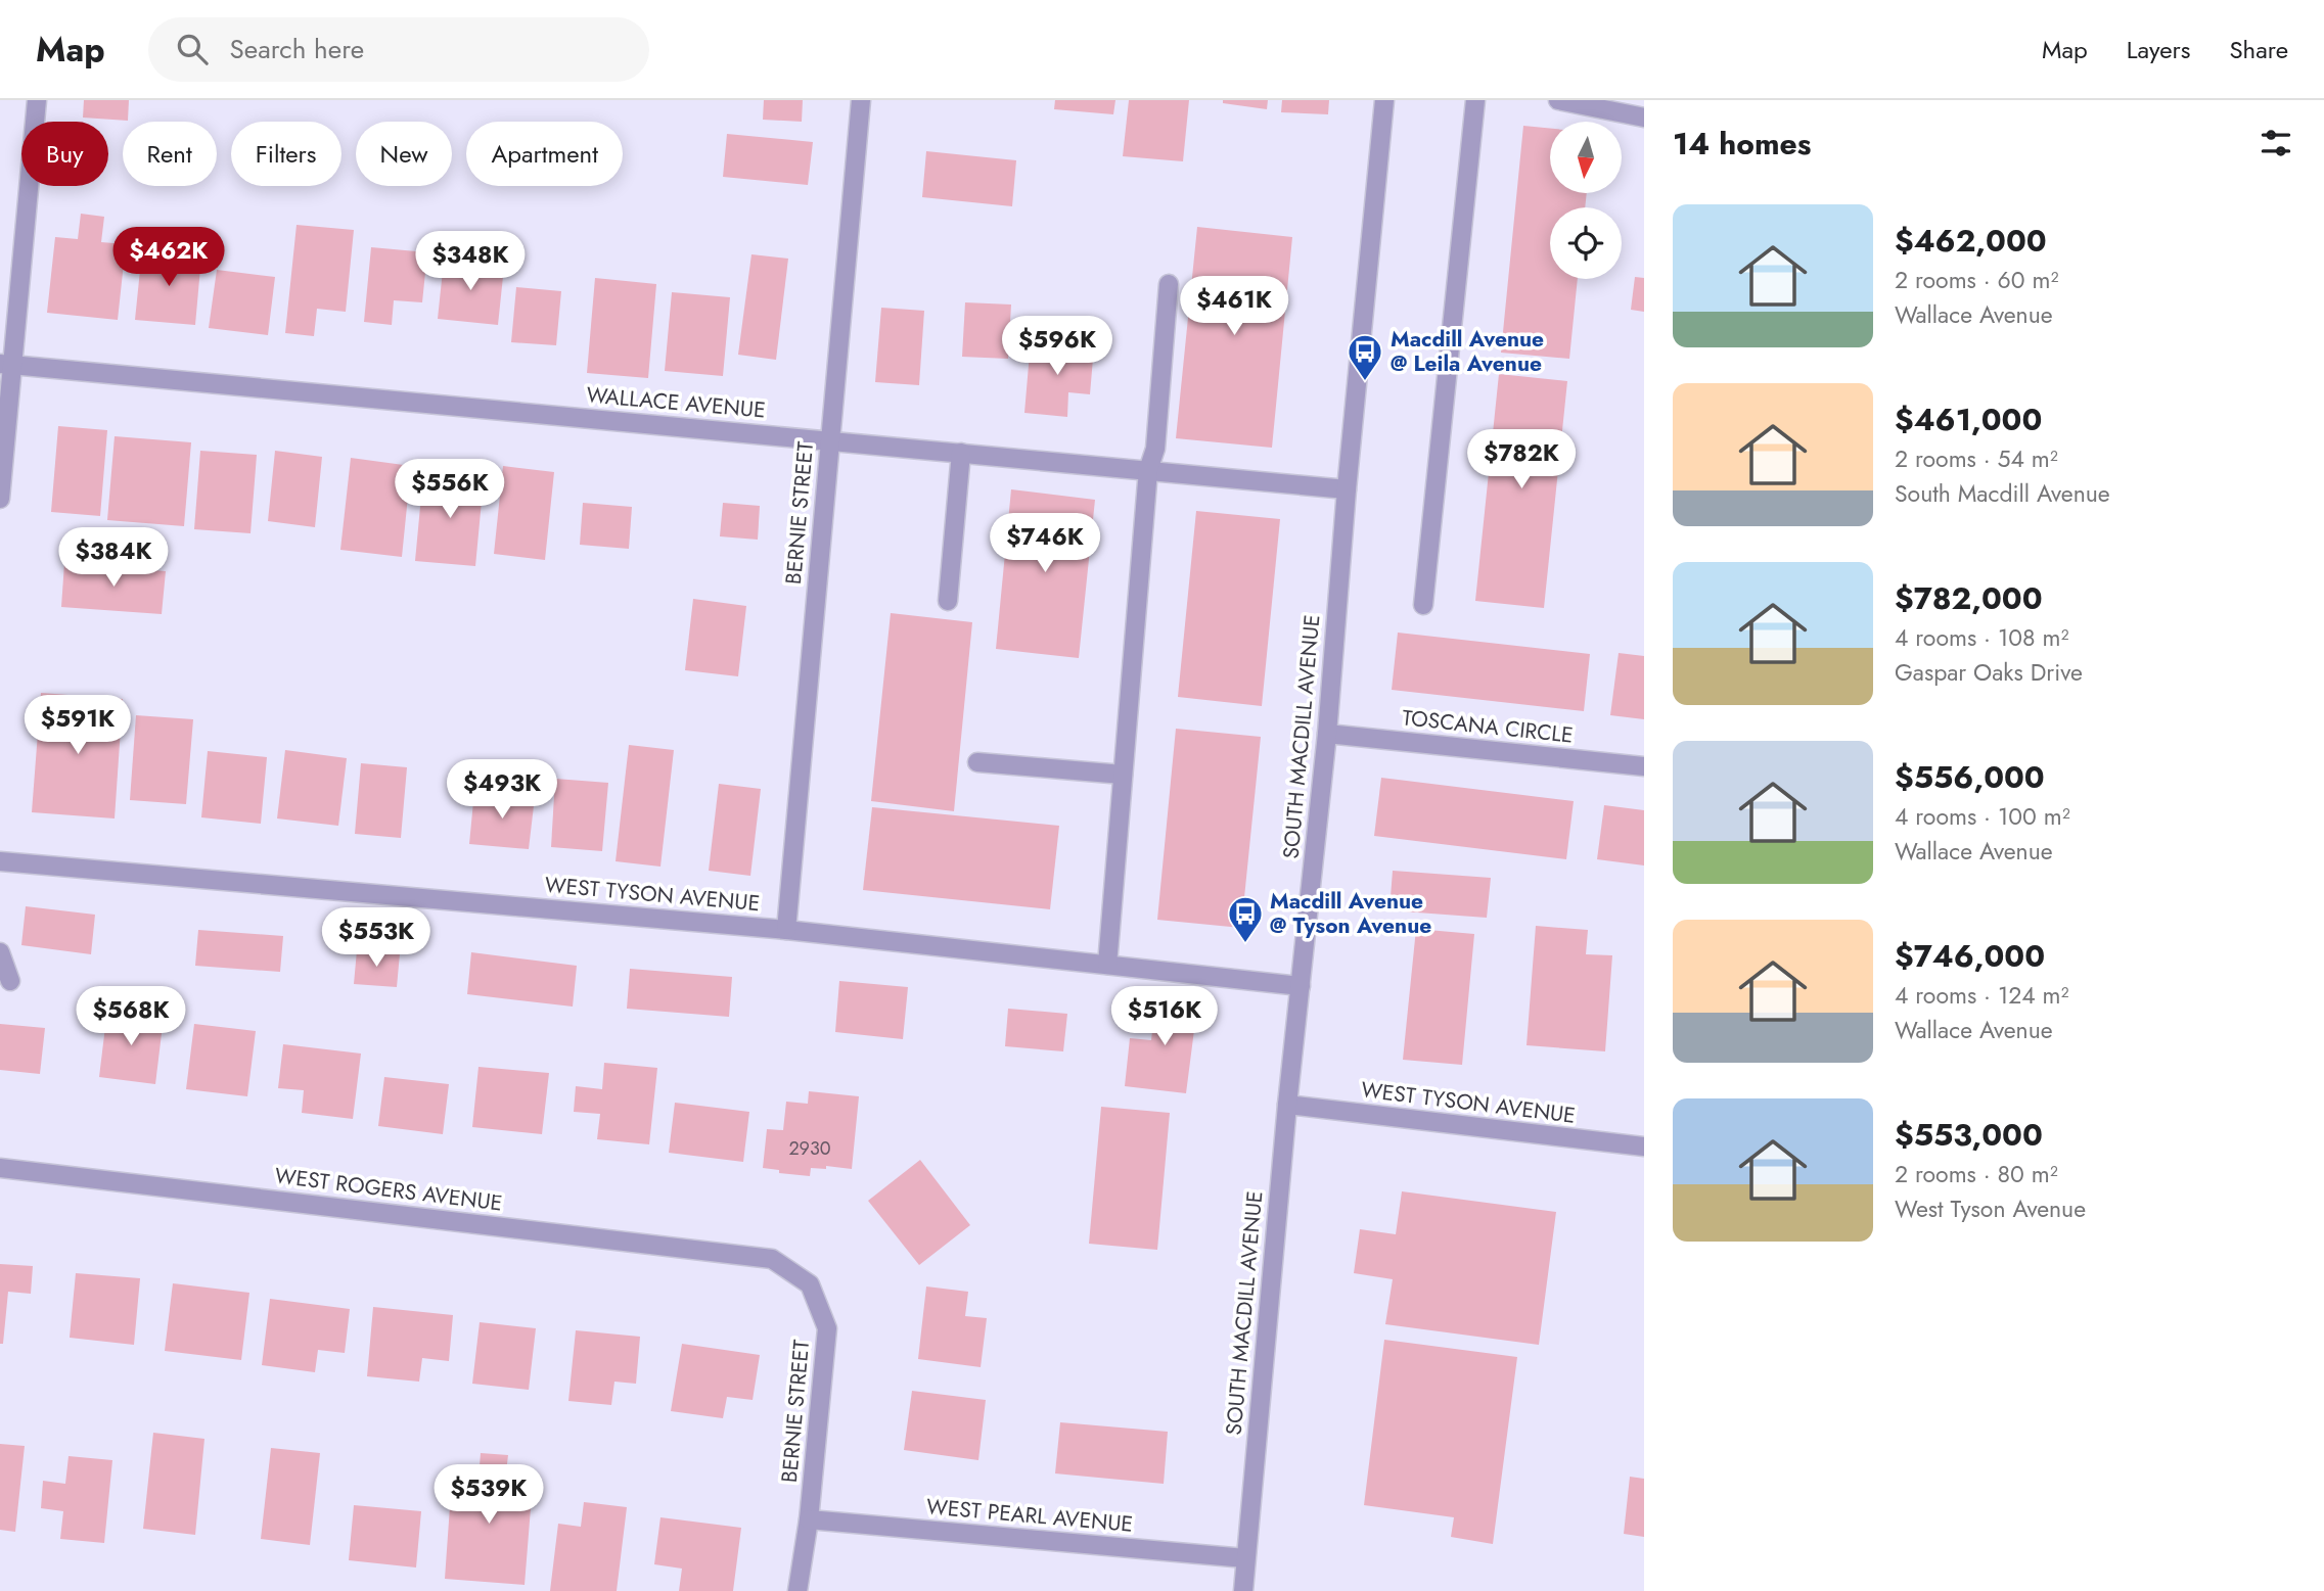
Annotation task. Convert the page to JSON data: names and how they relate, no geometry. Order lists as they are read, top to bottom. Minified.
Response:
{"streets":{"street":["WALLACE AVENUE","BERNIE STREET","TOSCANA CIRCLE","SOUTH MACDILL AVENUE","WEST TYSON AVENUE","WEST ROGERS AVENUE","WEST PEARL AVENUE"]},"crossings":[["WALLACE AVENUE","BERNIE STREET"],["WALLACE AVENUE","SOUTH MACDILL AVENUE"],["BERNIE STREET","WEST TYSON AVENUE"],["BERNIE STREET","WEST ROGERS AVENUE"],["BERNIE STREET","WEST PEARL AVENUE"],["TOSCANA CIRCLE","SOUTH MACDILL AVENUE"],["SOUTH MACDILL AVENUE","WEST TYSON AVENUE"],["SOUTH MACDILL AVENUE","WEST PEARL AVENUE"]],"places":{"bus stop":["Macdill Avenue @ Leila Avenue","Macdill Avenue @ Tyson Avenue"]},"house_numbers":["2930"],"north":"bottom","page":{"header":"Map","search":"Search here","nav":["Map","Layers","Share"],"heading":"14 homes","chip":["Buy","Rent","Filters","New","Apartment"],"list":[{"name":"$462,000","note":"2 rooms · 60 m² · Wallace Avenue"},{"name":"$461,000","note":"2 rooms · 54 m² · South Macdill Avenue"},{"name":"$782,000","note":"4 rooms · 108 m² · Gaspar Oaks Drive"},{"name":"$556,000","note":"4 rooms · 100 m² · Wallace Avenue"},{"name":"$746,000","note":"4 rooms · 124 m² · Wallace Avenue"},{"name":"$553,000","note":"2 rooms · 80 m² · West Tyson Avenue"}],"price":["$462K","$348K","$461K","$596K","$782K","$556K","$746K","$384K","$591K","$493K","$553K","$568K","$516K","$539K"]}}
